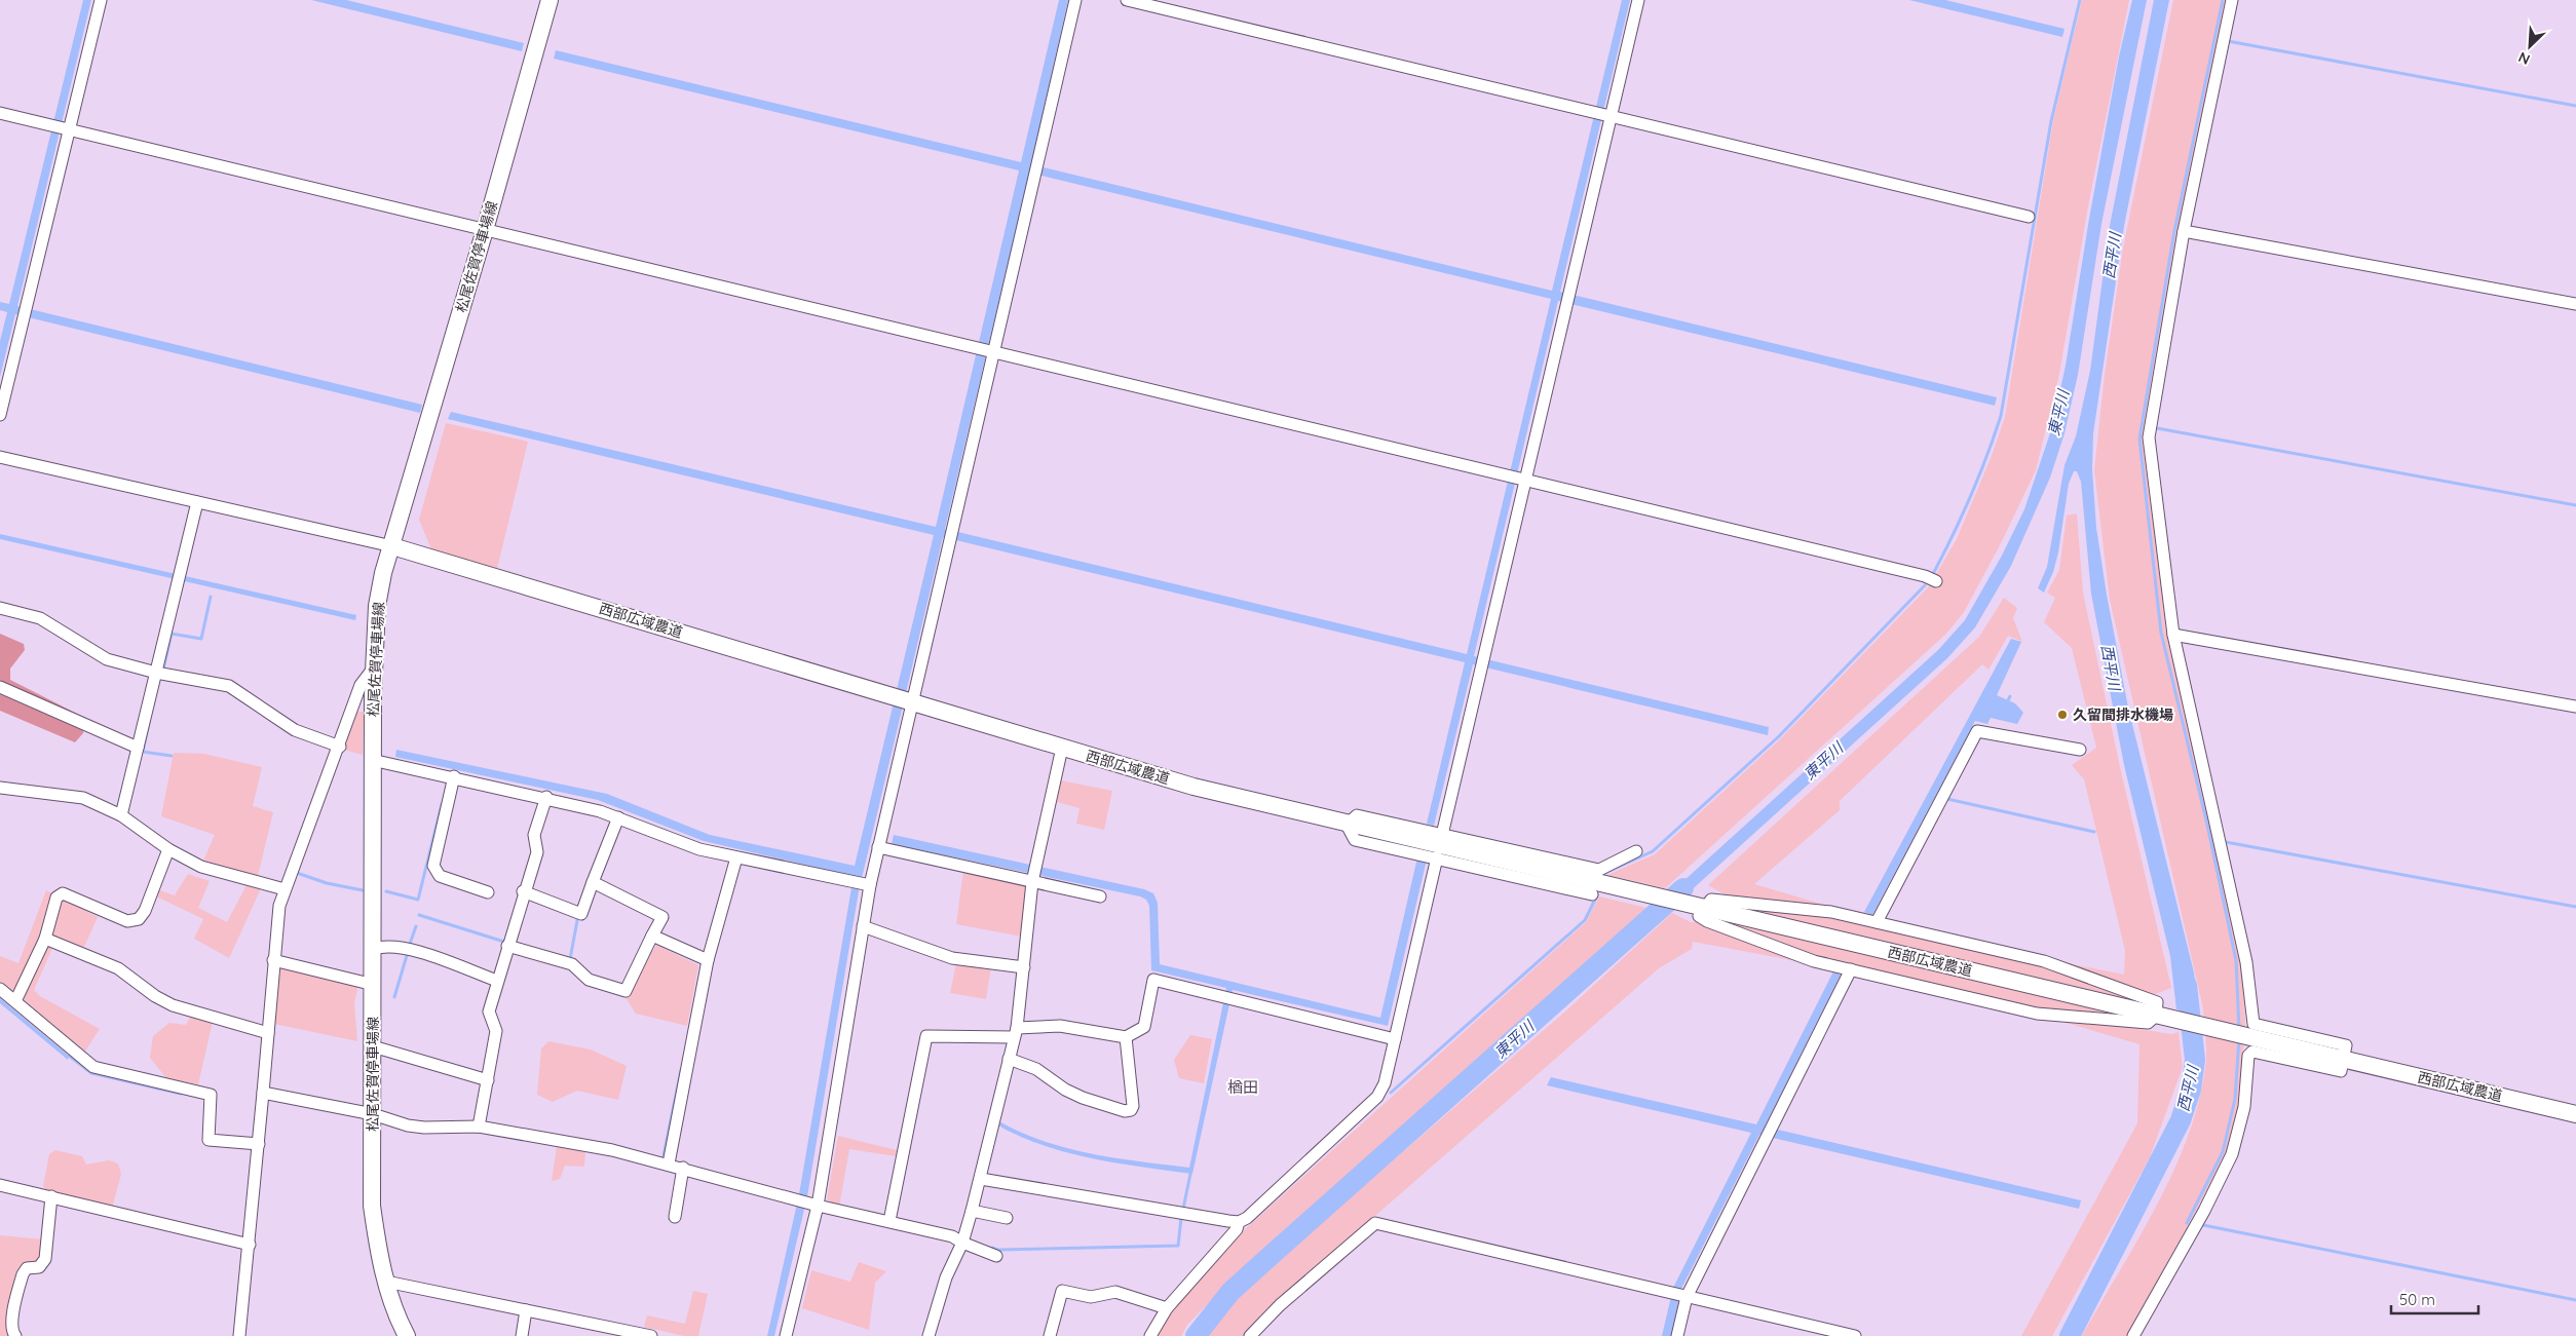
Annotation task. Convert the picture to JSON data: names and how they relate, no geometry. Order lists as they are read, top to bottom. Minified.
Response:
{"streets":{"street":["松尾佐賀停車場線","西部広域農道"]},"crossings":[["松尾佐賀停車場線","西部広域農道"]],"districts":["楢田"],"water":["西平川","東平川"],"places":["久留間排水機場"],"scale_bar":"50 m","north":"bottom left"}
